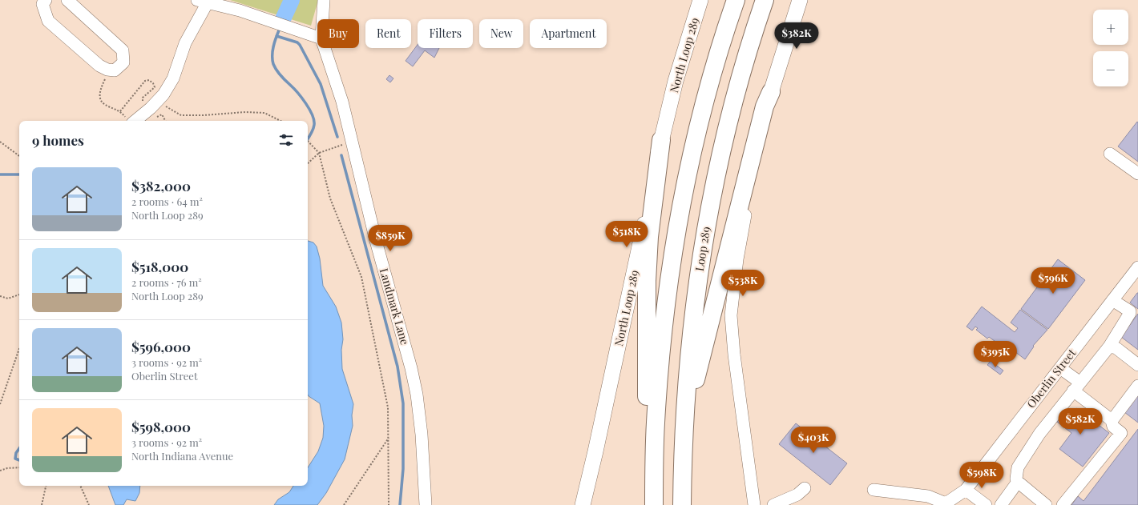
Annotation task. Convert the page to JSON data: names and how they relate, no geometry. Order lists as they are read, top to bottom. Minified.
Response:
{"streets":{"highway":["Loop 289"],"main road":["North Loop 289"],"street":["Landmark Lane","Oberlin Street"]},"page":{"map_buttons":["+","−"],"chip":["Buy","Rent","Filters","New","Apartment"],"price":["$382K","$518K","$859K","$596K","$538K","$395K","$582K","$403K","$598K"],"heading":"9 homes","list":[{"name":"$382,000","note":"2 rooms · 64 m² · North Loop 289"},{"name":"$518,000","note":"2 rooms · 76 m² · North Loop 289"},{"name":"$596,000","note":"3 rooms · 92 m² · Oberlin Street"},{"name":"$598,000","note":"3 rooms · 92 m² · North Indiana Avenue"}]}}
